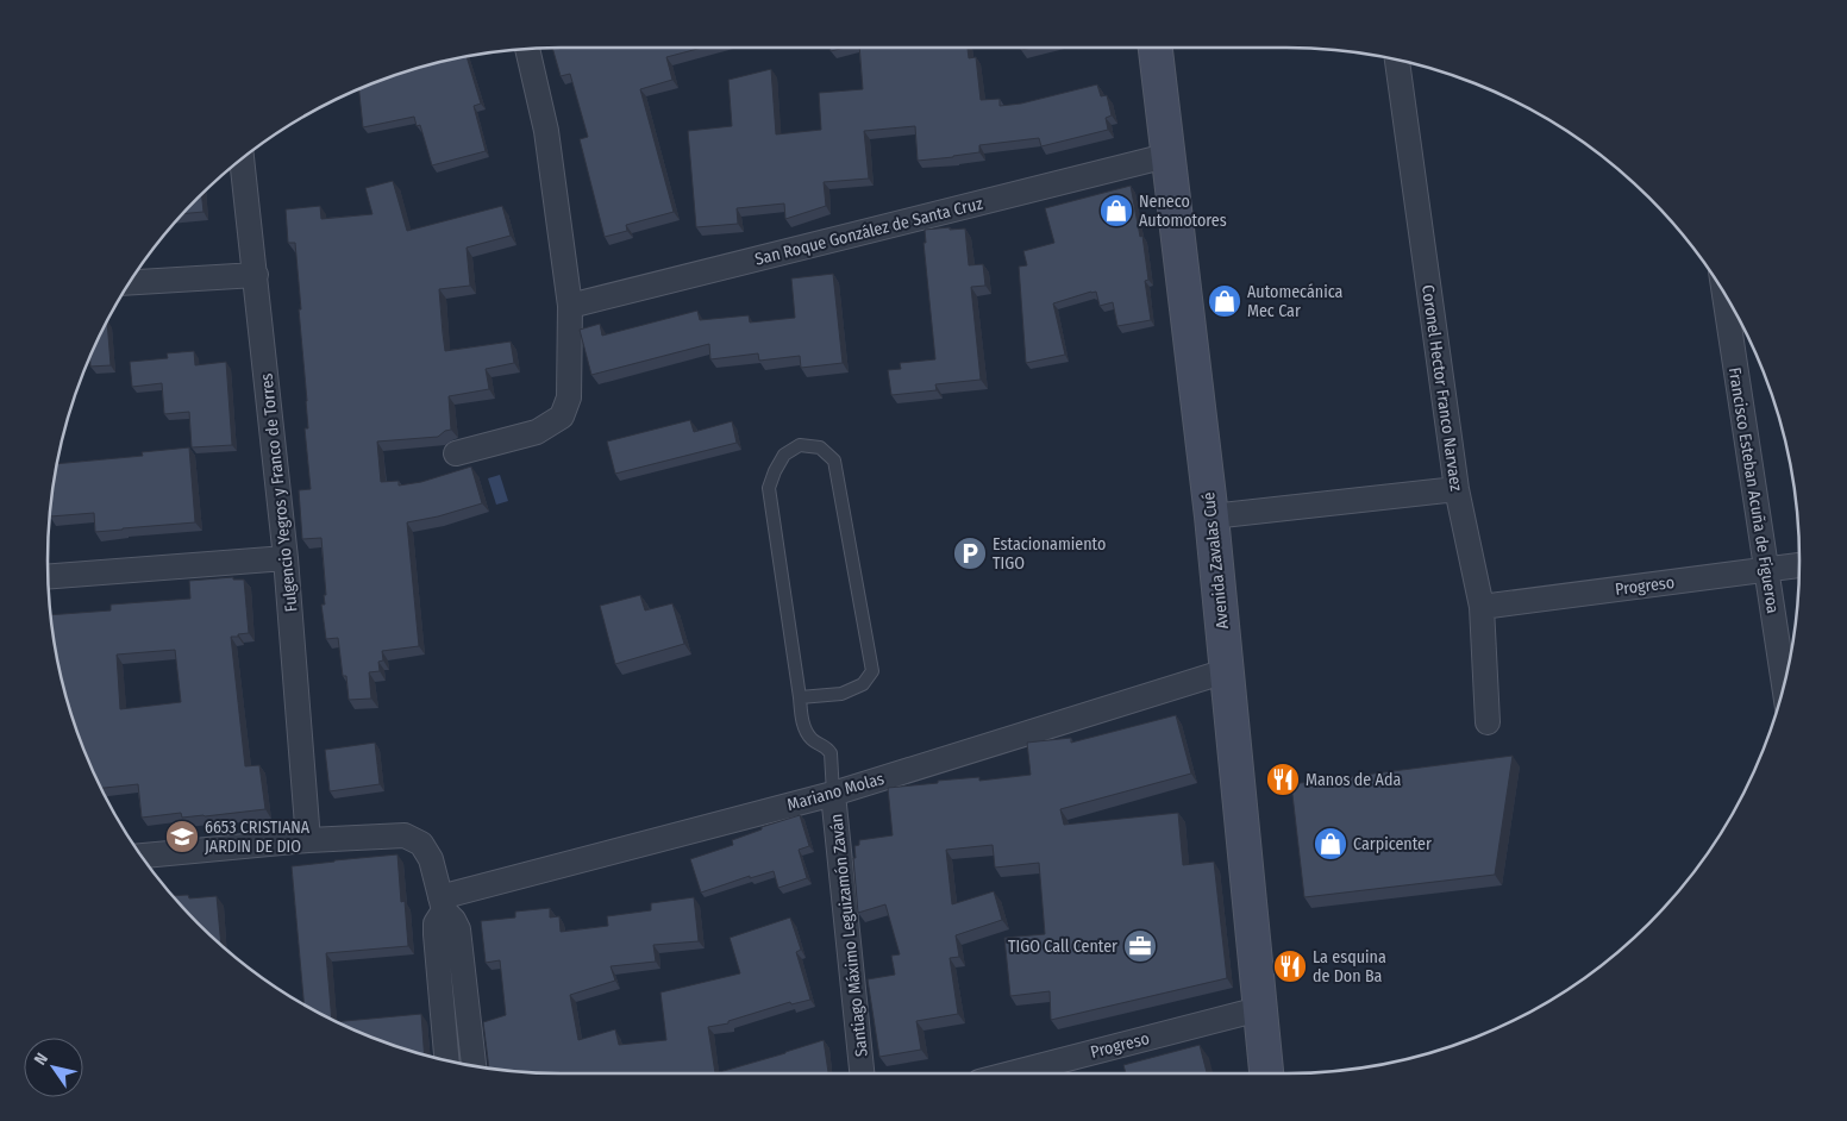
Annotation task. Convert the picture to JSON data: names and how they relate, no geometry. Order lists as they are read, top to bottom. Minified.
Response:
{"streets":{"main road":["Avenida Zavalas Cué"],"street":["San Roque González de Santa Cruz","Coronel Hector Franco Narvaez","Francisco Esteban Acuña de Figueroa","Fulgencio Yegros y Franco de Torres","Progreso","Mariano Molas","Santiago Máximo Leguizamón Zaván"]},"crossings":[["San Roque González de Santa Cruz","Avenida Zavalas Cué"],["Coronel Hector Franco Narvaez","Progreso"],["Francisco Esteban Acuña de Figueroa","Progreso"],["Avenida Zavalas Cué","Progreso"],["Avenida Zavalas Cué","Mariano Molas"],["Mariano Molas","Santiago Máximo Leguizamón Zaván"]],"places":{"shop":["Neneco Automotores","Automecánica Mec Car","Carpicenter"],"parking":["Estacionamiento TIGO"],"restaurant":["Manos de Ada","La esquina de Don Ba"],"school or university":["6653 CRISTIANA JARDIN DE DIO"],"office":["TIGO Call Center"]},"north":"top left"}
